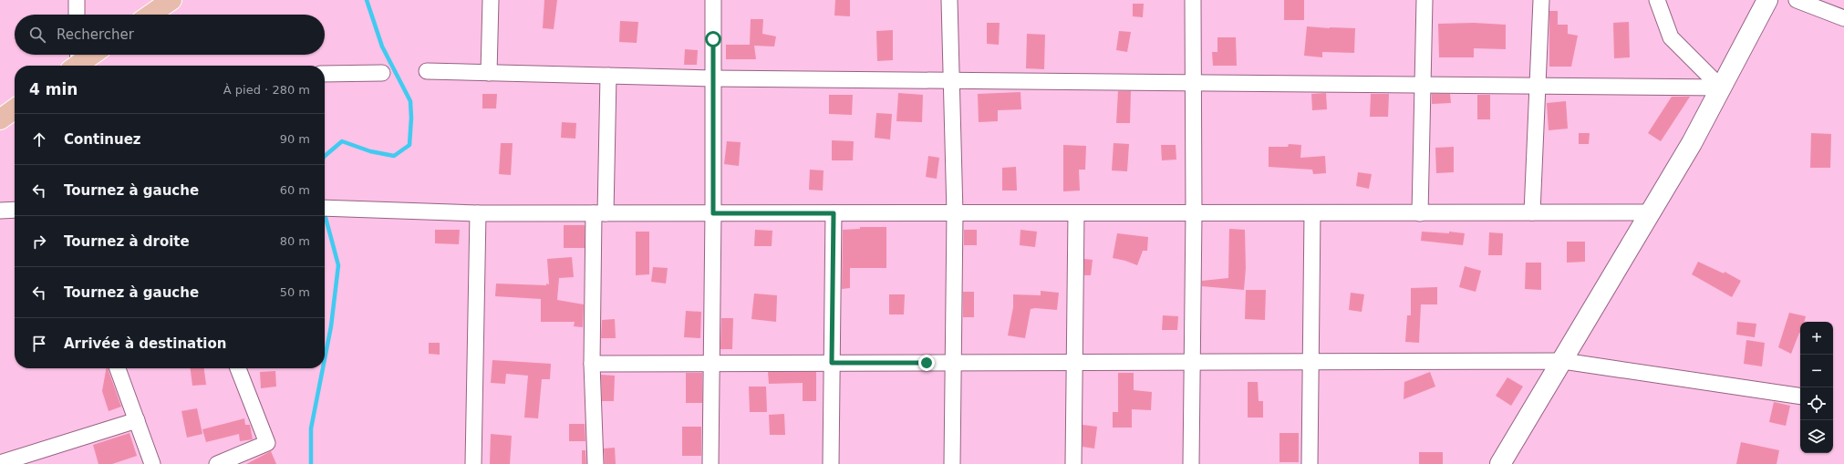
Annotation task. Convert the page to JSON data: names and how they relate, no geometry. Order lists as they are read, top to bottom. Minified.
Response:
{"page":{"search":"Rechercher","heading":["4 min","À pied · 280 m"],"list":[["Continuez","90 m"],["Tournez à gauche","60 m"],["Tournez à droite","80 m"],["Tournez à gauche","50 m"],"Arrivée à destination"],"map_buttons":["+","−"]}}
